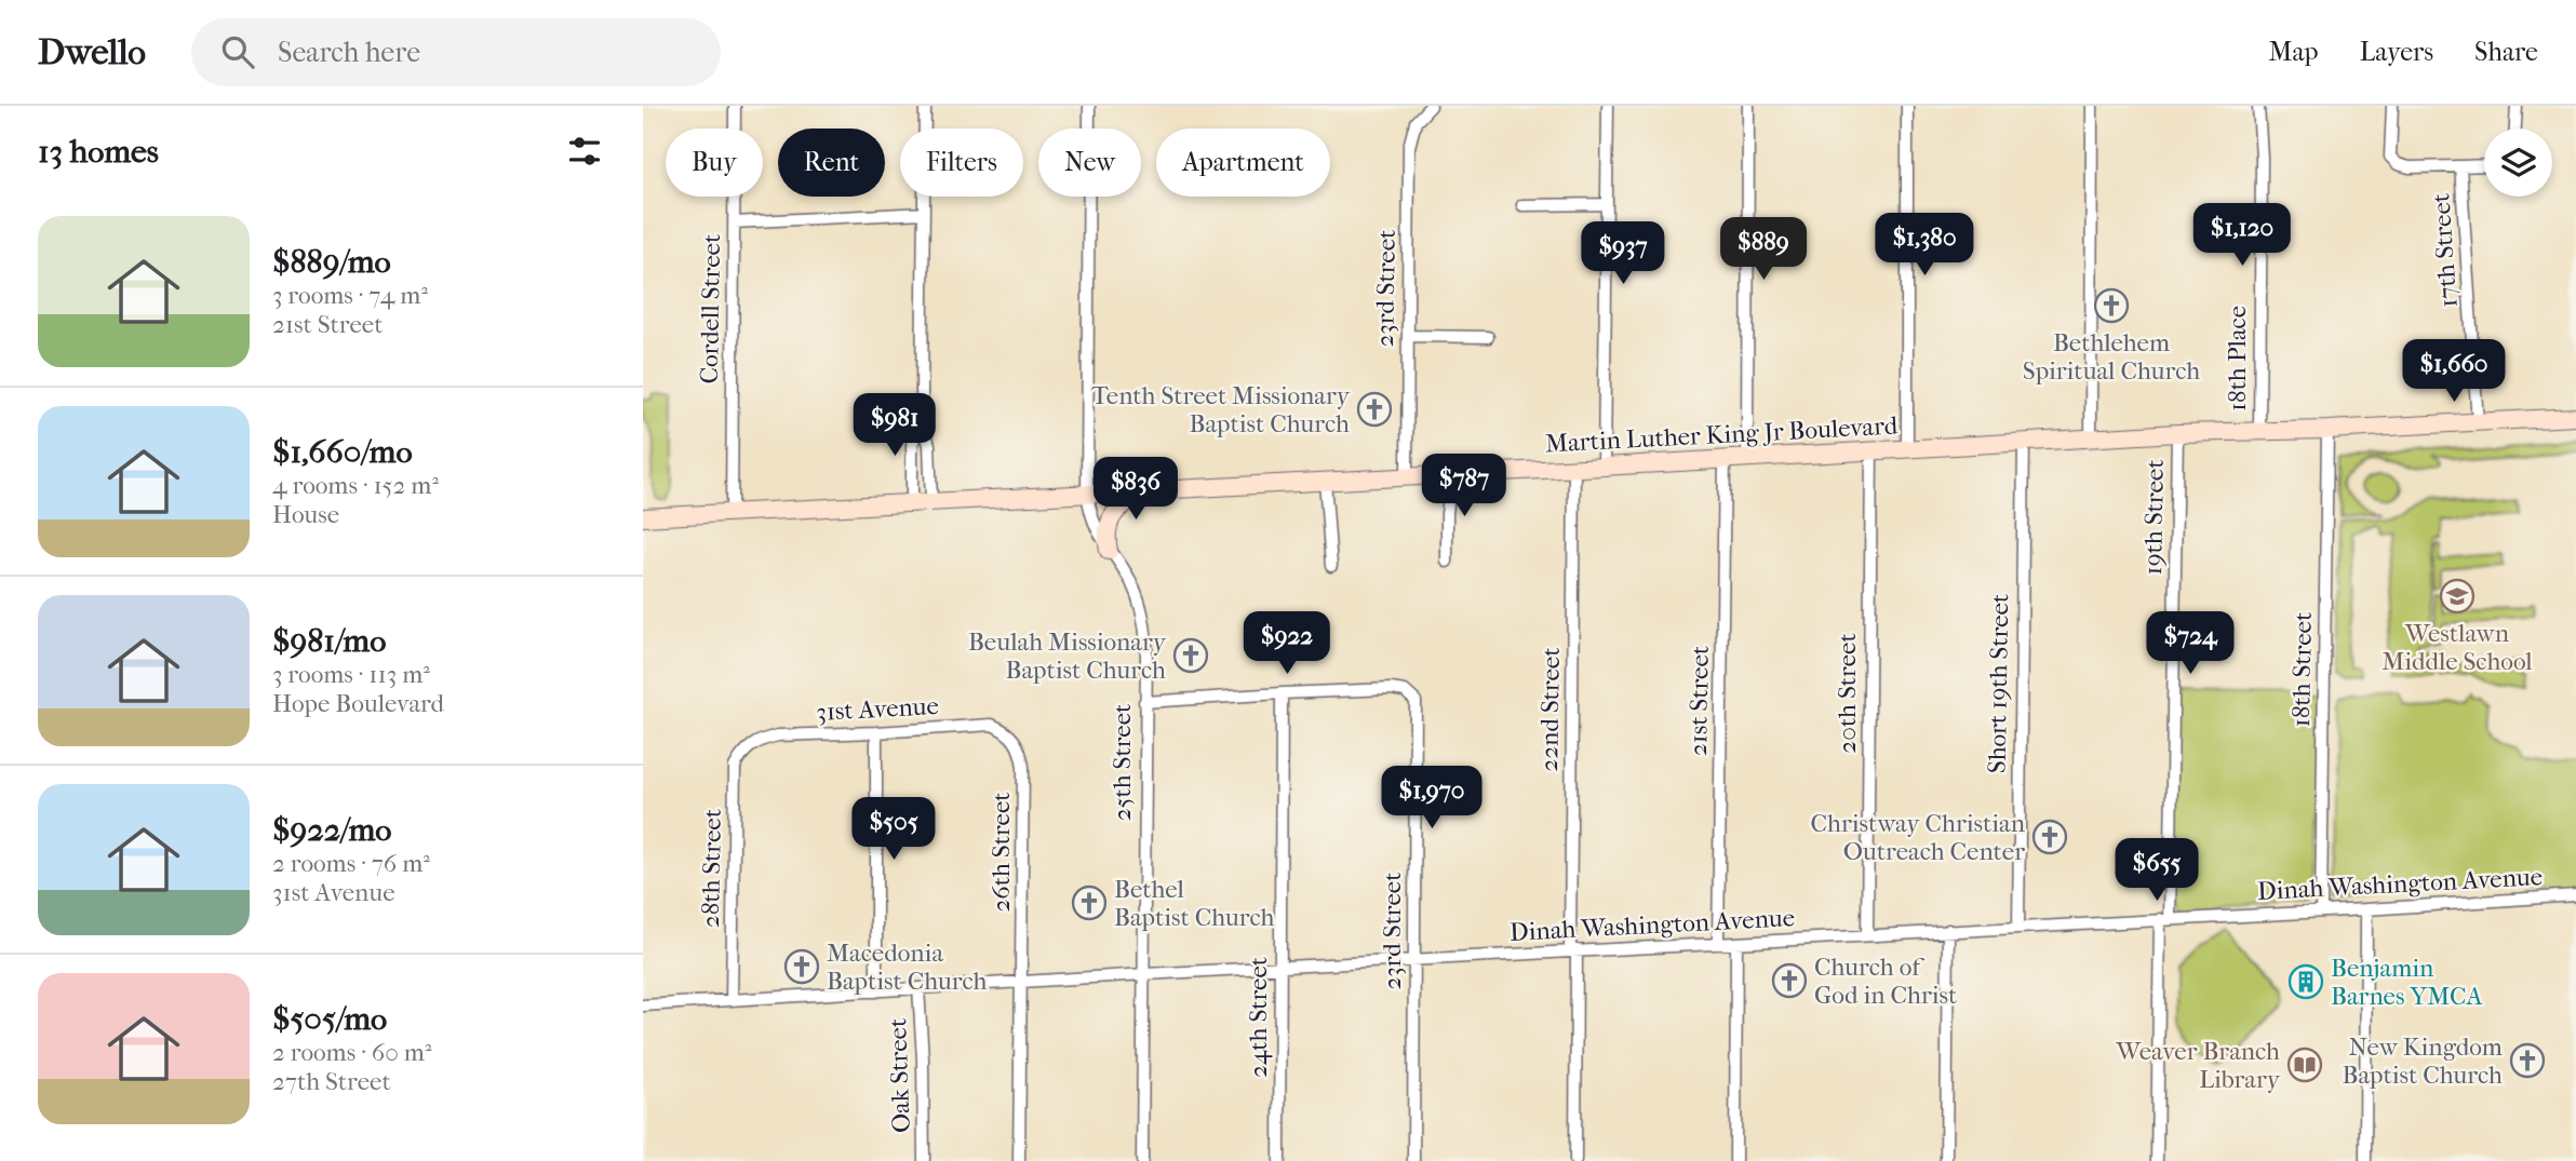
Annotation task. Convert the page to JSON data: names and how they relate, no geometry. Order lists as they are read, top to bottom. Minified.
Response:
{"streets":{"main road":["Martin Luther King Jr Boulevard"],"street":["17th Street","23rd Street","Cordell Street","18th Place","19th Street","18th Street","Short 19th Street","20th Street","21st Street","31st Avenue","22nd Street","25th Street","26th Street","28th Street","Dinah Washington Avenue","24th Street","Oak Street"]},"crossings":[["17th Street","Martin Luther King Jr Boulevard"],["23rd Street","Martin Luther King Jr Boulevard"],["23rd Street","Dinah Washington Avenue"],["23rd Street","24th Street"],["Cordell Street","Martin Luther King Jr Boulevard"],["18th Place","Martin Luther King Jr Boulevard"],["Martin Luther King Jr Boulevard","19th Street"],["Martin Luther King Jr Boulevard","18th Street"],["Martin Luther King Jr Boulevard","Short 19th Street"],["Martin Luther King Jr Boulevard","20th Street"],["Martin Luther King Jr Boulevard","21st Street"],["Martin Luther King Jr Boulevard","22nd Street"],["Martin Luther King Jr Boulevard","25th Street"],["19th Street","Dinah Washington Avenue"],["18th Street","Dinah Washington Avenue"],["Short 19th Street","Dinah Washington Avenue"],["20th Street","Dinah Washington Avenue"],["21st Street","Dinah Washington Avenue"],["31st Avenue","26th Street"],["31st Avenue","28th Street"],["22nd Street","Dinah Washington Avenue"],["25th Street","Dinah Washington Avenue"],["26th Street","Dinah Washington Avenue"],["28th Street","Dinah Washington Avenue"],["Dinah Washington Avenue","24th Street"],["Dinah Washington Avenue","Oak Street"]],"places":{"church":["Bethlehem Spiritual Church","Tenth Street Missionary Baptist Church","Beulah Missionary Baptist Church","Christway Christian Outreach Center","Bethel Baptist Church","Macedonia Baptist Church","Church of God in Christ","New Kingdom Baptist Church"],"school or university":["Westlawn Middle School"],"building":["Benjamin Barnes YMCA"],"library":["Weaver Branch Library"]},"page":{"header":"Dwello","search":"Search here","nav":["Map","Layers","Share"],"heading":"13 homes","chip":["Buy","Rent","Filters","New","Apartment"],"list":[{"name":"$889/mo","note":"3 rooms · 74 m² · 21st Street"},{"name":"$1,660/mo","note":"4 rooms · 152 m² · House"},{"name":"$981/mo","note":"3 rooms · 113 m² · Hope Boulevard"},{"name":"$922/mo","note":"2 rooms · 76 m² · 31st Avenue"},{"name":"$505/mo","note":"2 rooms · 60 m² · 27th Street"}],"price":["$1,120","$1,380","$889","$937","$1,660","$981","$787","$836","$922","$724","$1,970","$505","$655"]}}
